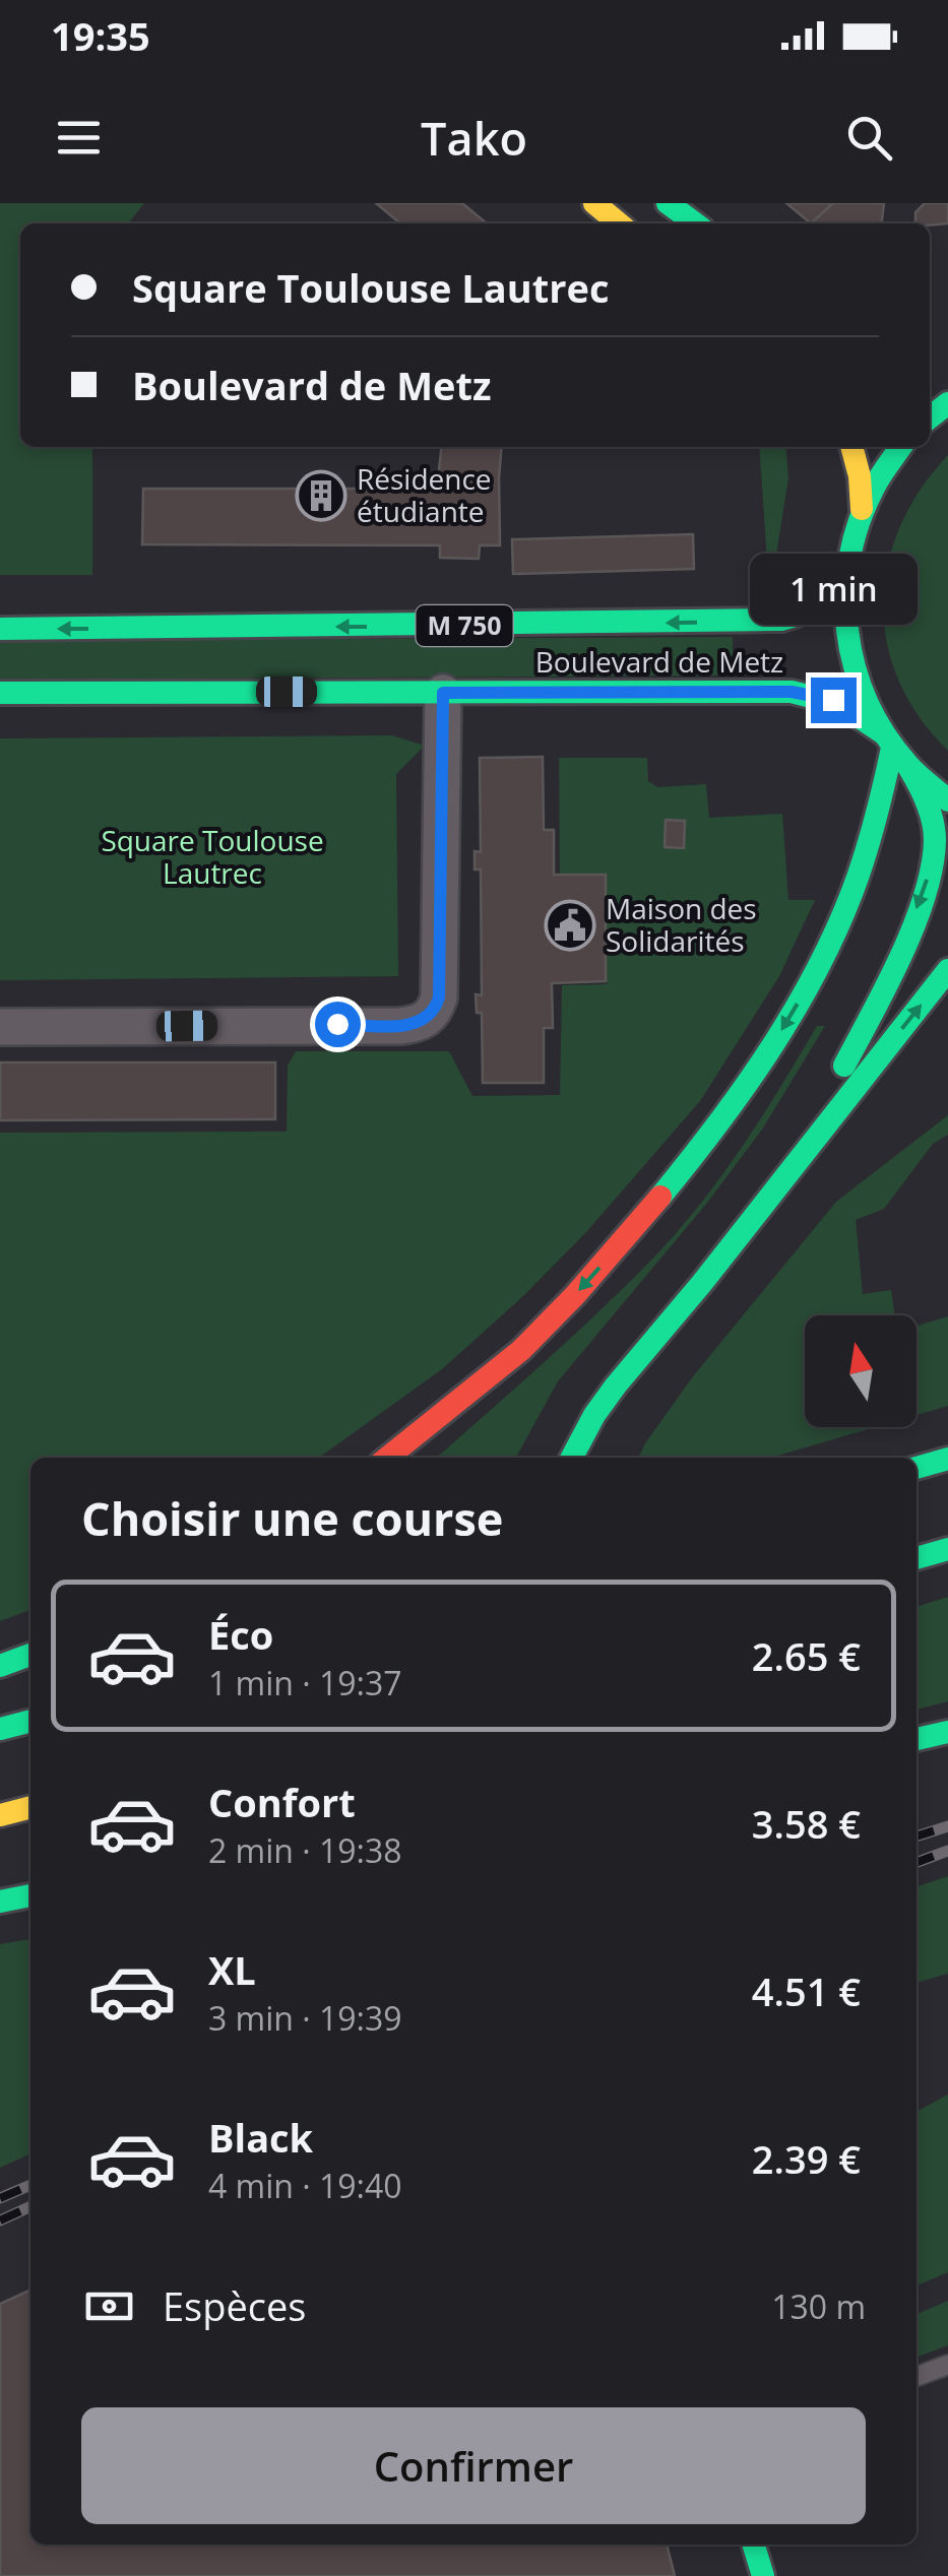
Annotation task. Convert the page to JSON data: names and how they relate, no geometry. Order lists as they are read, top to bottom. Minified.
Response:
{"streets":{"main road":["M 750","Boulevard de Metz"]},"parks":["Square Toulouse Lautrec"],"places":{"building":["Résidence étudiante"],"public building":["Maison des Solidarités"]},"north":"top","page":{"status":"19:35","header":"Tako","banner":["Square Toulouse Lautrec","Boulevard de Metz"],"bubble":"1 min","heading":"Choisir une course","list":[{"name":"Éco","note":"1 min · 19:37","value":"2.65 €"},{"name":"Confort","note":"2 min · 19:38","value":"3.58 €"},{"name":"XL","note":"3 min · 19:39","value":"4.51 €"},{"name":"Black","note":"4 min · 19:40","value":"2.39 €"}],"pay":["Espèces","130 m"],"buttons":"Confirmer"}}
